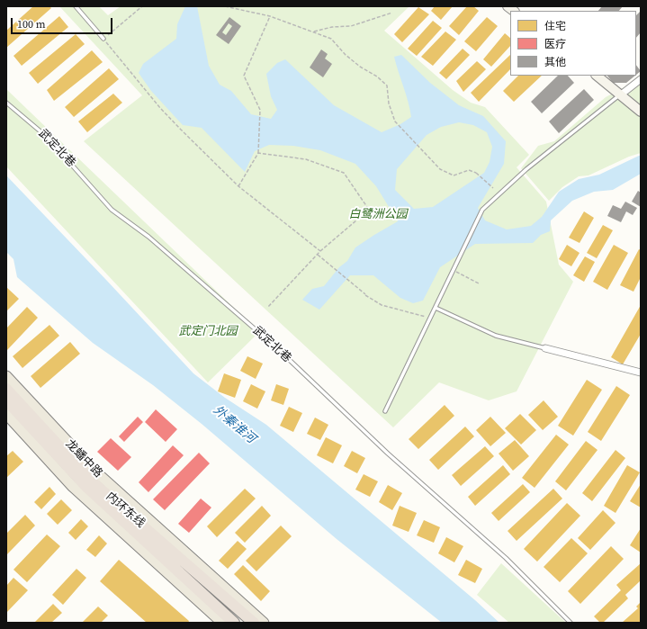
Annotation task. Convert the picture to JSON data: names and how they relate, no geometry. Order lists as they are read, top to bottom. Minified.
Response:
{"streets":{"highway":["内环东线"],"main road":["龙蟠中路"],"lane":["武定北巷"]},"water":["外秦淮河"],"parks":["白鹭洲公园","武定门北园"],"legend":["住宅","医疗","其他"],"scale_bar":"100 m"}
